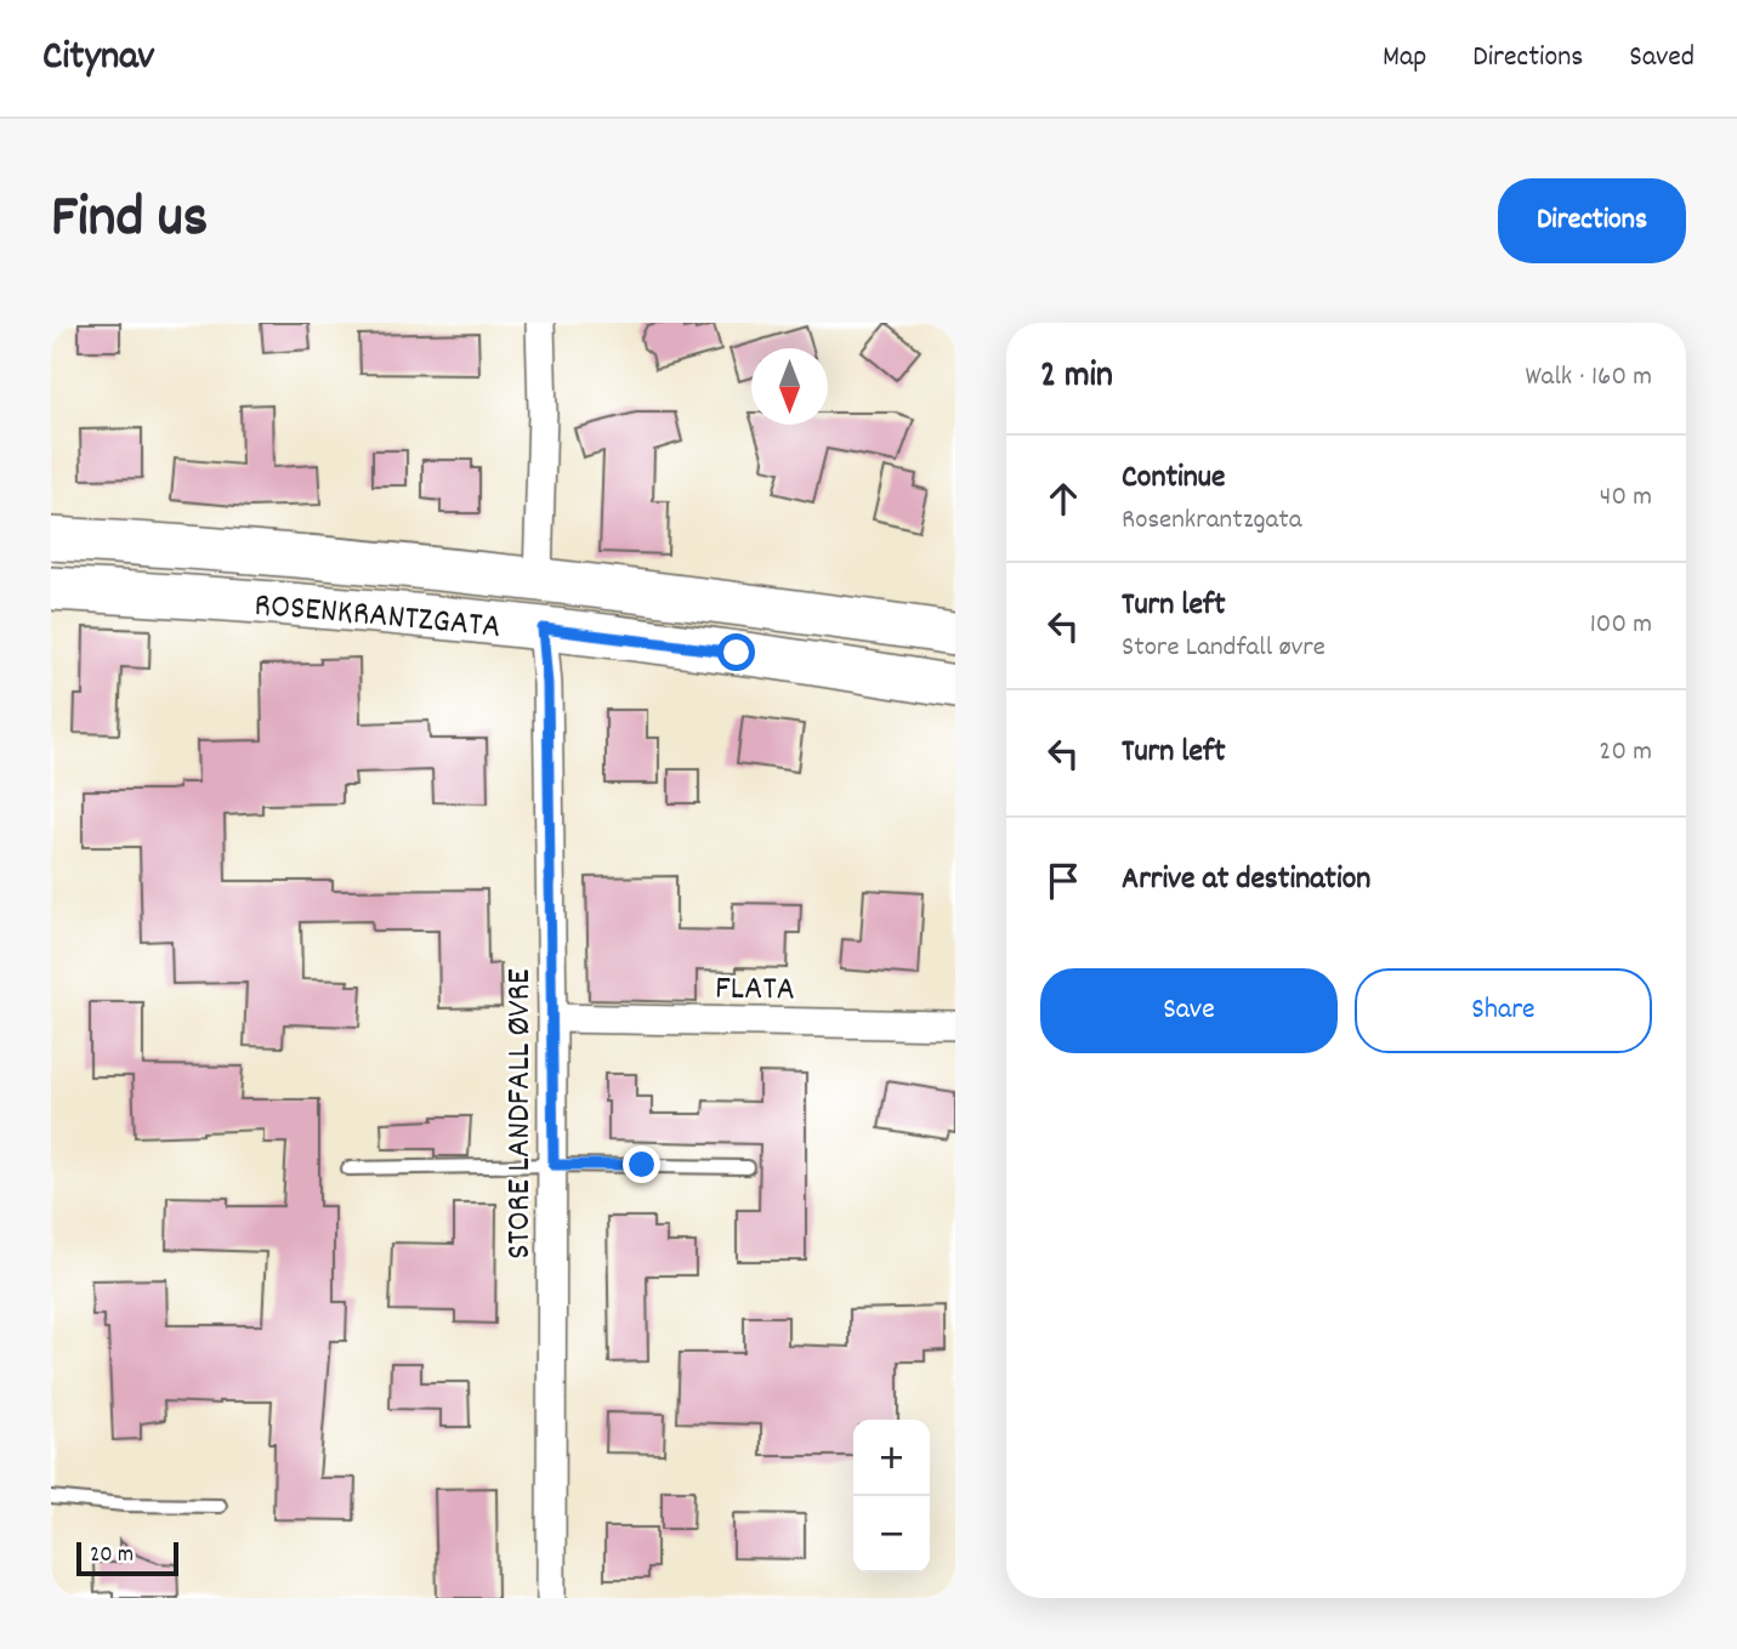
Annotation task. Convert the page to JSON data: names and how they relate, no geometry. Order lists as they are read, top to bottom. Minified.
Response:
{"streets":{"main road":["ROSENKRANTZGATA"],"street":["FLATA","STORE LANDFALL ØVRE"]},"crossings":[["ROSENKRANTZGATA","STORE LANDFALL ØVRE"],["FLATA","STORE LANDFALL ØVRE"]],"scale_bar":"20 m","north":"bottom","page":{"header":"Citynav","nav":["Map","Directions","Saved"],"title":"Find us","buttons":["Directions",["Save","Share"]],"heading":["2 min","Walk · 160 m"],"list":[["Continue","Rosenkrantzgata","40 m"],["Turn left","Store Landfall øvre","100 m"],["Turn left","20 m"],"Arrive at destination"],"map_buttons":["+","−"],"scale":"20 m"}}
